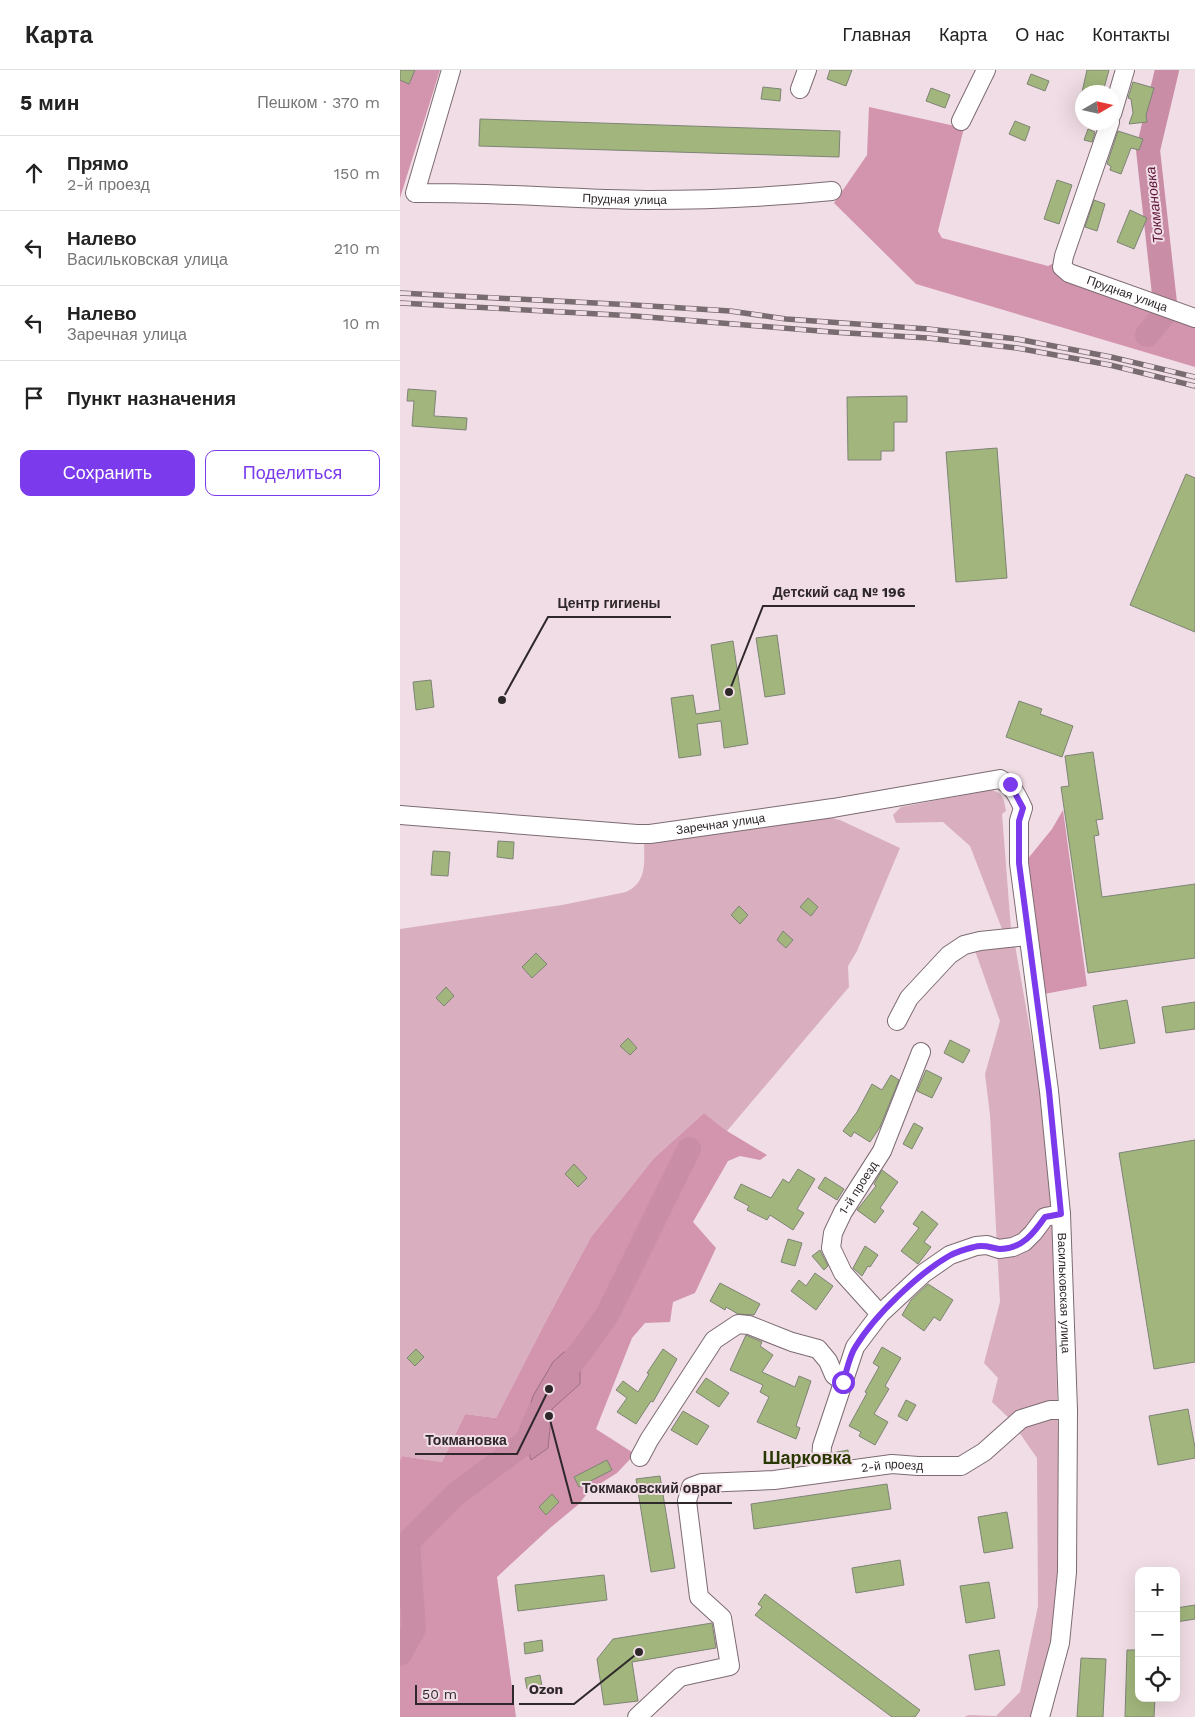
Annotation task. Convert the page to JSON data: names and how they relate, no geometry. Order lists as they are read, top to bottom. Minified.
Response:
{"streets":{"street":["Прудная улица","Заречная улица","1-й проезд","Васильковская улица","2-й проезд"]},"crossings":[["Заречная улица","Васильковская улица"],["Васильковская улица","2-й проезд"]],"districts":["Шарковка"],"water":["Токмановка"],"places":["Детский сад № 196","Центр гигиены","Токмановка","Токмаковский овраг","Ozon"],"scale_bar":"50 m","north":"right","page":{"header":"Карта","nav":["Главная","Карта","О нас","Контакты"],"heading":["5 мин","Пешком · 370 m"],"list":[["Прямо","2-й проезд","150 m"],["Налево","Васильковская улица","210 m"],["Налево","Заречная улица","10 m"],"Пункт назначения"],"buttons":["Сохранить","Поделиться"],"map_buttons":["+","−"],"scale":"50 m"}}
